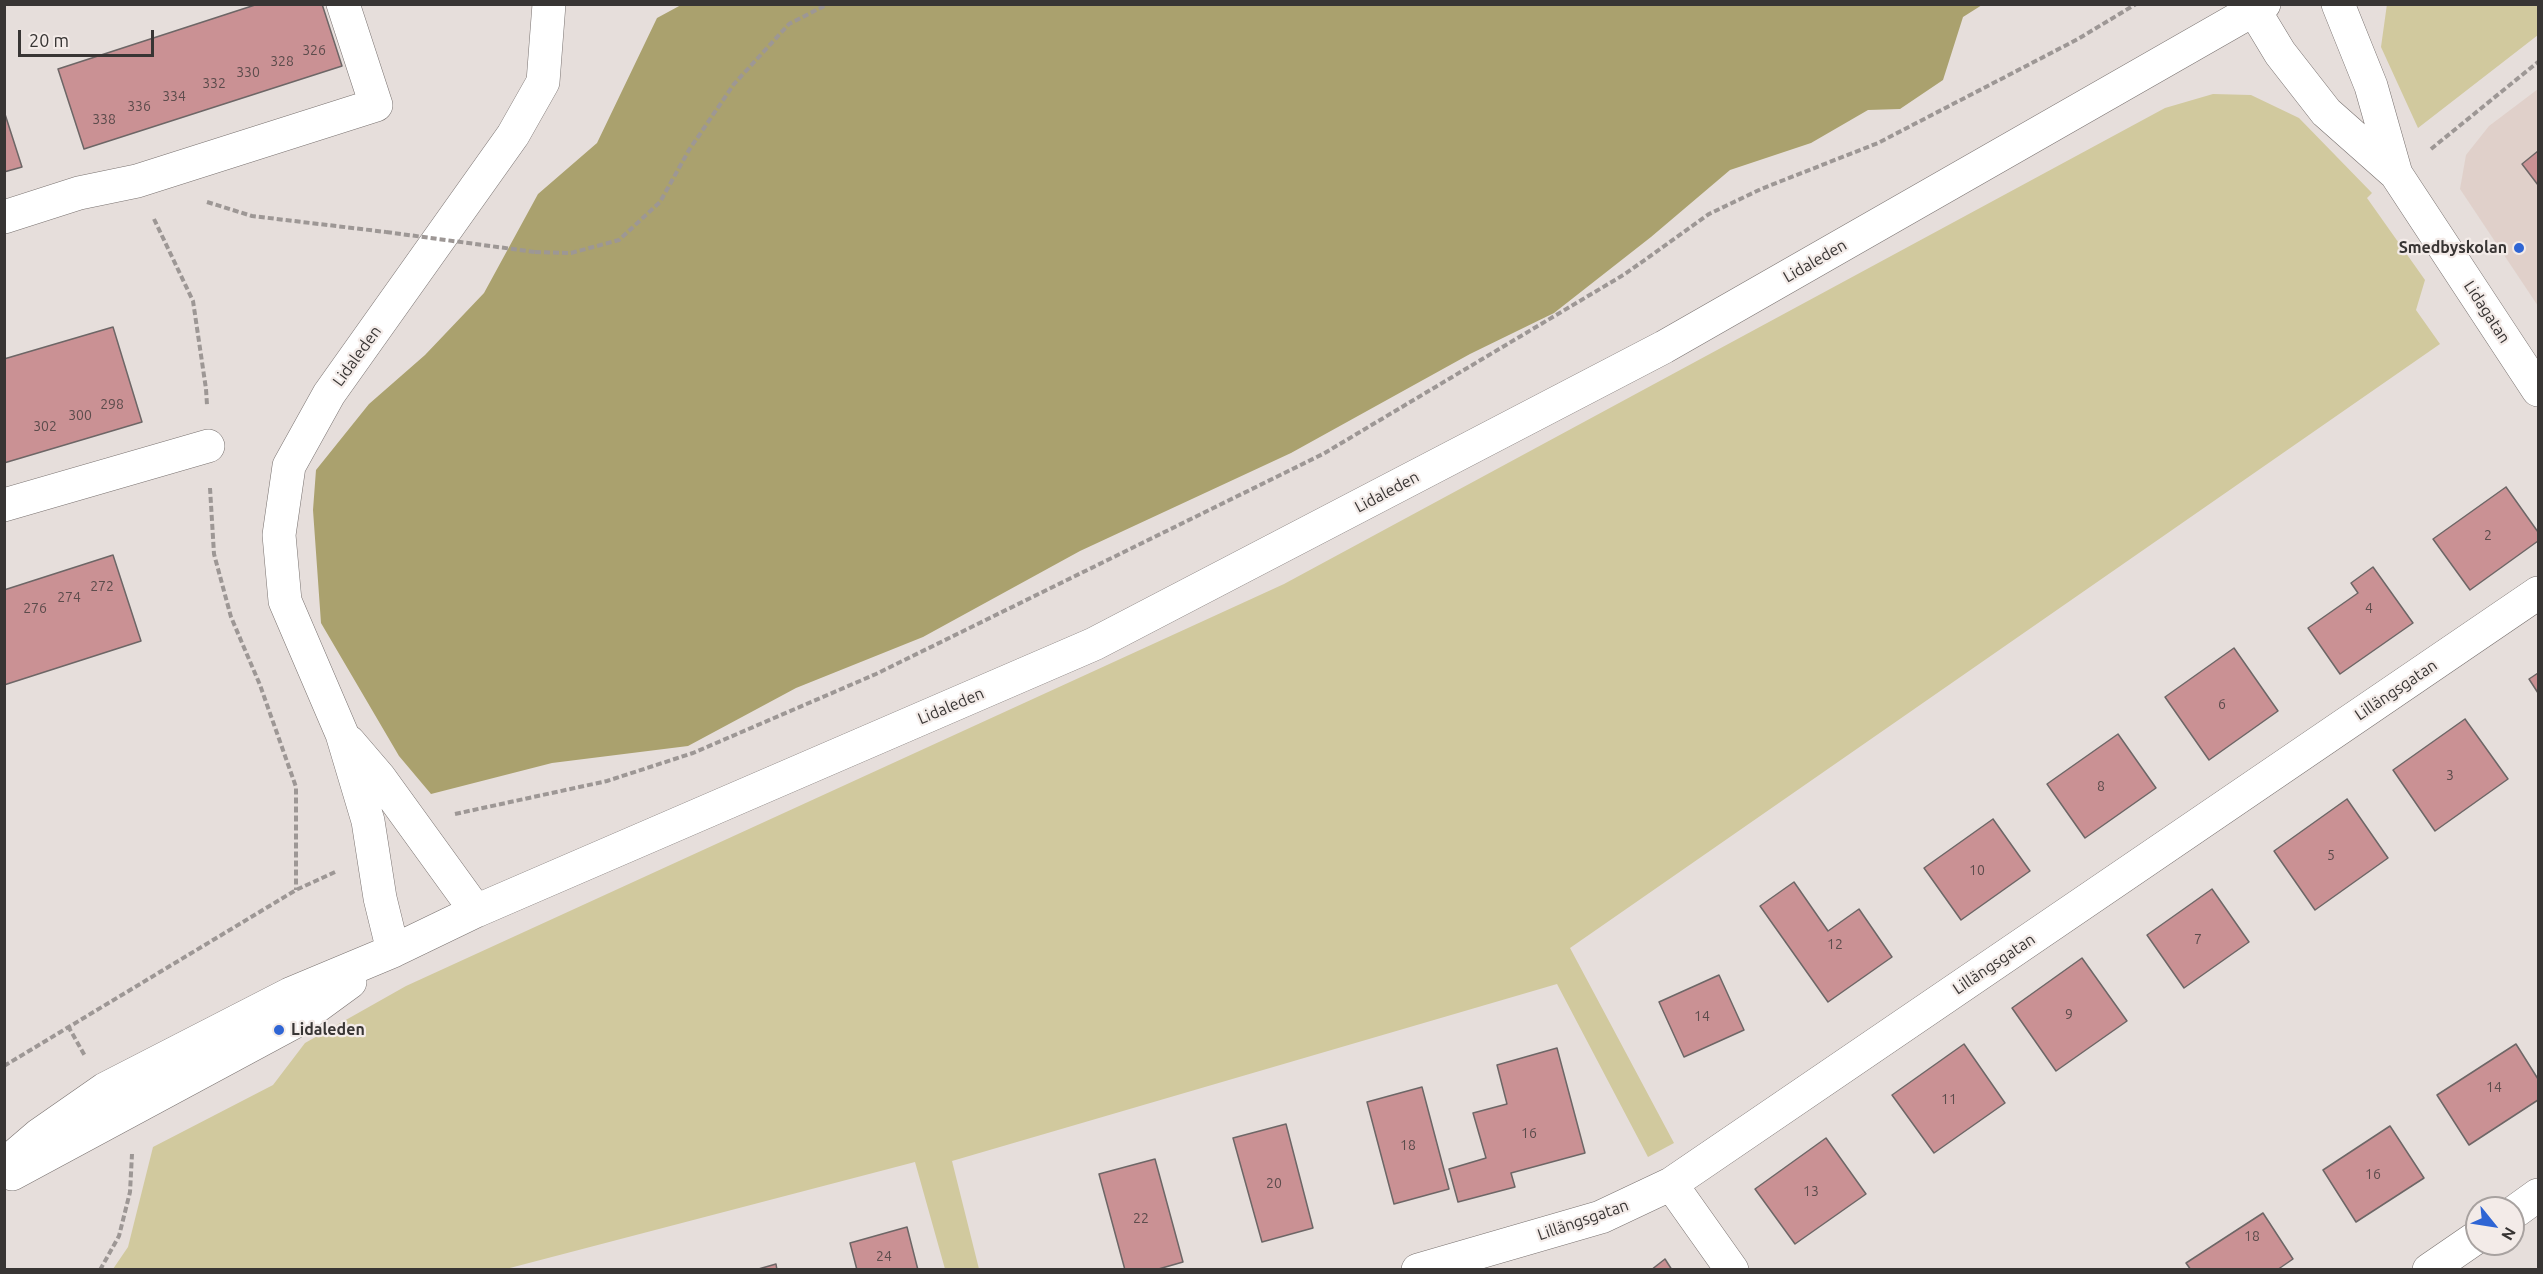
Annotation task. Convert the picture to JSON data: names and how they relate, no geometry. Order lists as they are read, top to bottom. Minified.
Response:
{"streets":{"street":["Lidaleden","Lidagatan","Lillängsgatan"]},"crossings":[["Lidaleden","Lidagatan"]],"places":["Smedbyskolan","Lidaleden"],"house_numbers":["326","328","330","332","334","336","338","298","300","302","2","272","274","276","4","6","3","8","5","10","7","12","9","14","14","11","16","18","16","20","13","22","18","24"],"scale_bar":"20 m","north":"bottom right"}
